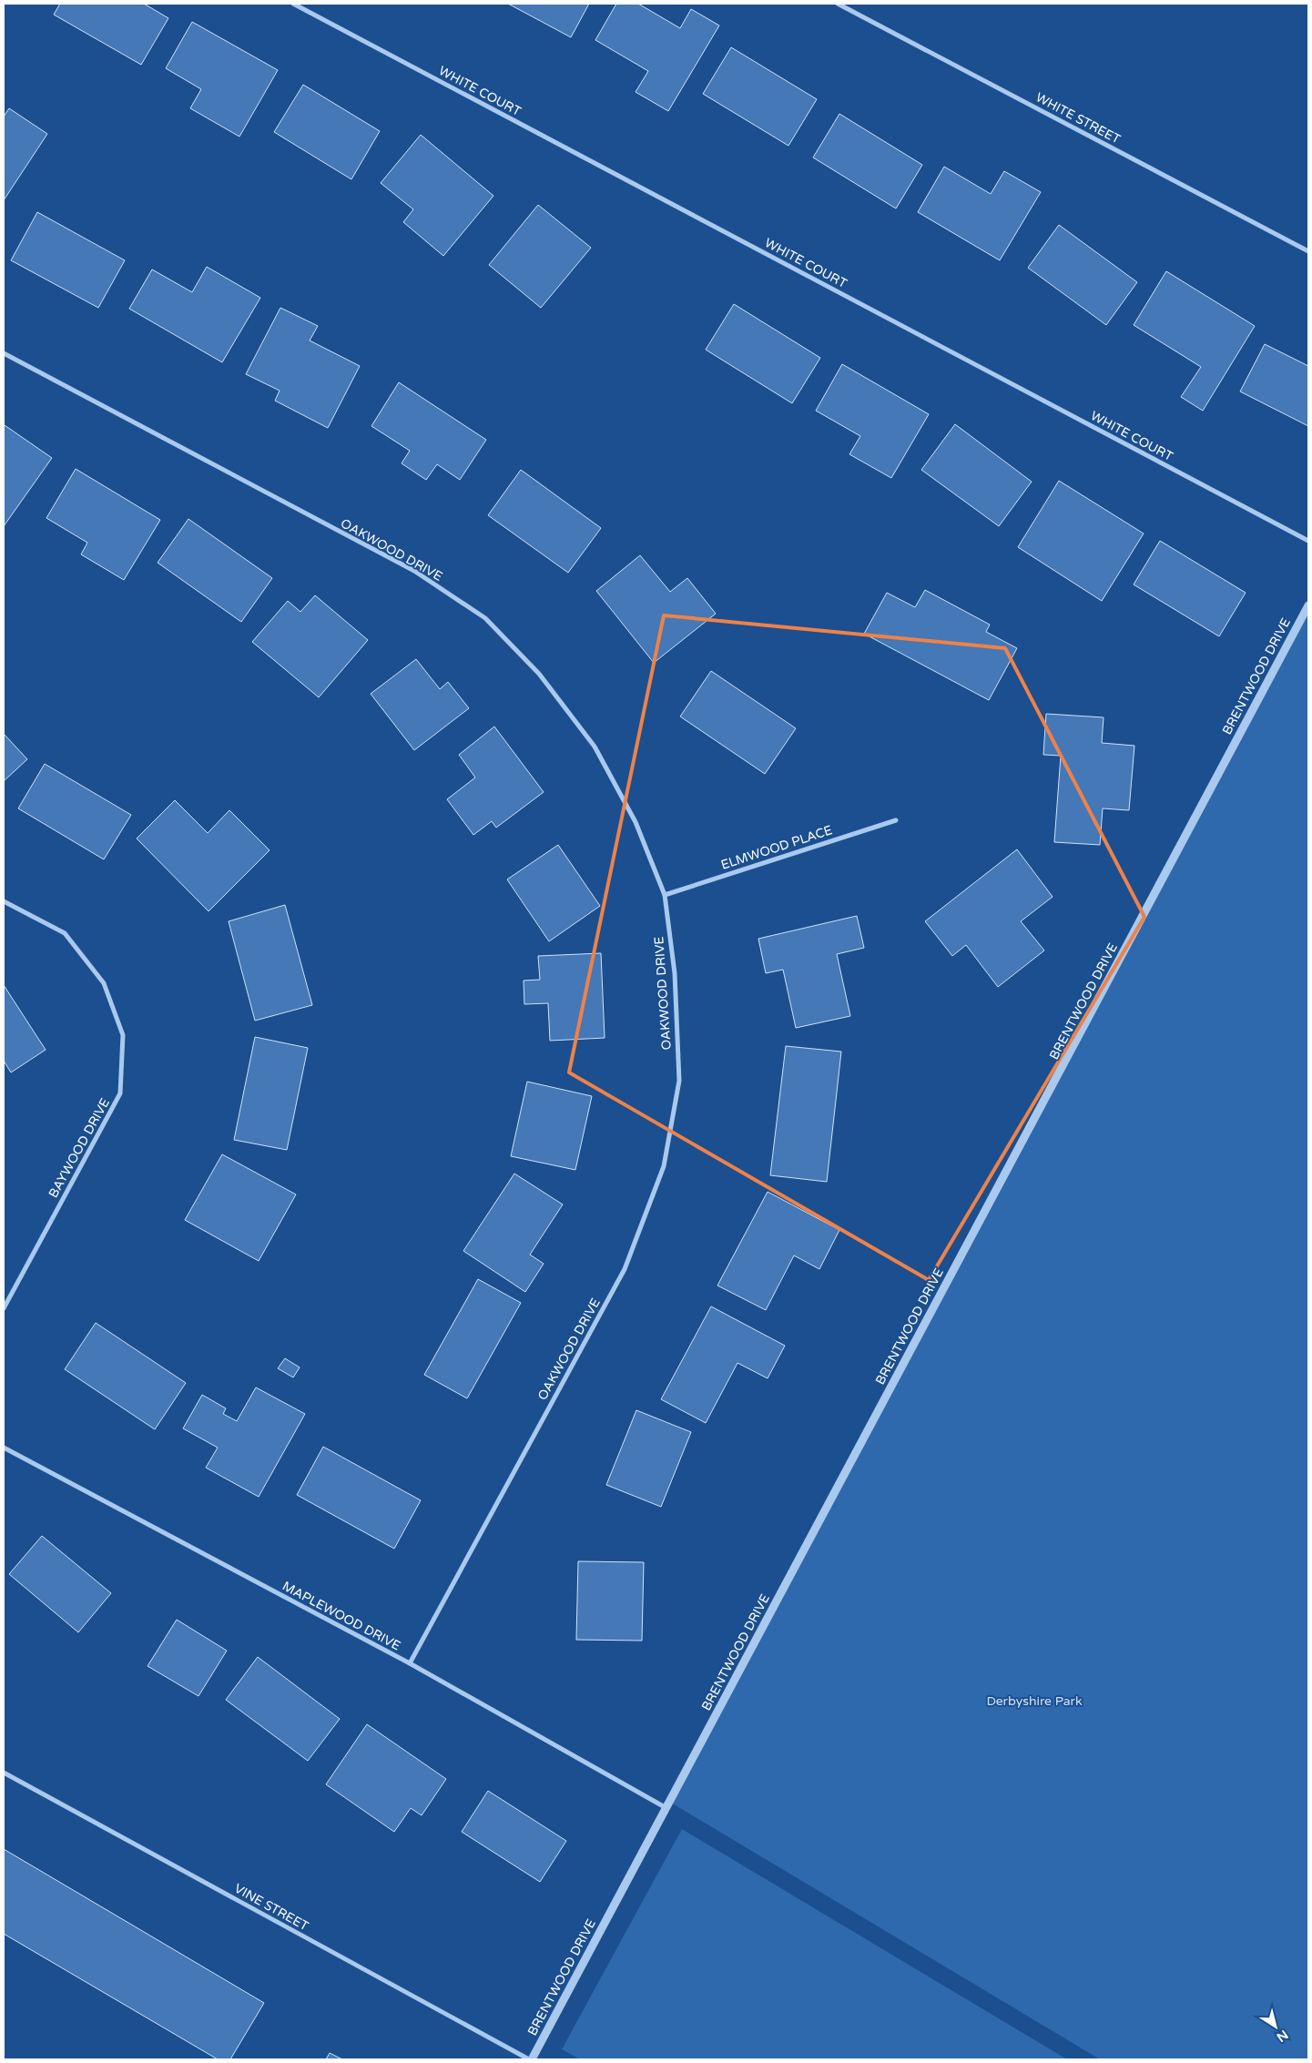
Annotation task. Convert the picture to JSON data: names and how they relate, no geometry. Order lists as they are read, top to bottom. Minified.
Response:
{"streets":{"street":["WHITE COURT","WHITE STREET","OAKWOOD DRIVE","BRENTWOOD DRIVE","ELMWOOD PLACE","BAYWOOD DRIVE","MAPLEWOOD DRIVE","VINE STREET"]},"crossings":[["OAKWOOD DRIVE","ELMWOOD PLACE"],["OAKWOOD DRIVE","MAPLEWOOD DRIVE"],["BRENTWOOD DRIVE","MAPLEWOOD DRIVE"],["BRENTWOOD DRIVE","VINE STREET"]],"parks":["Derbyshire Park"],"north":"bottom right"}
